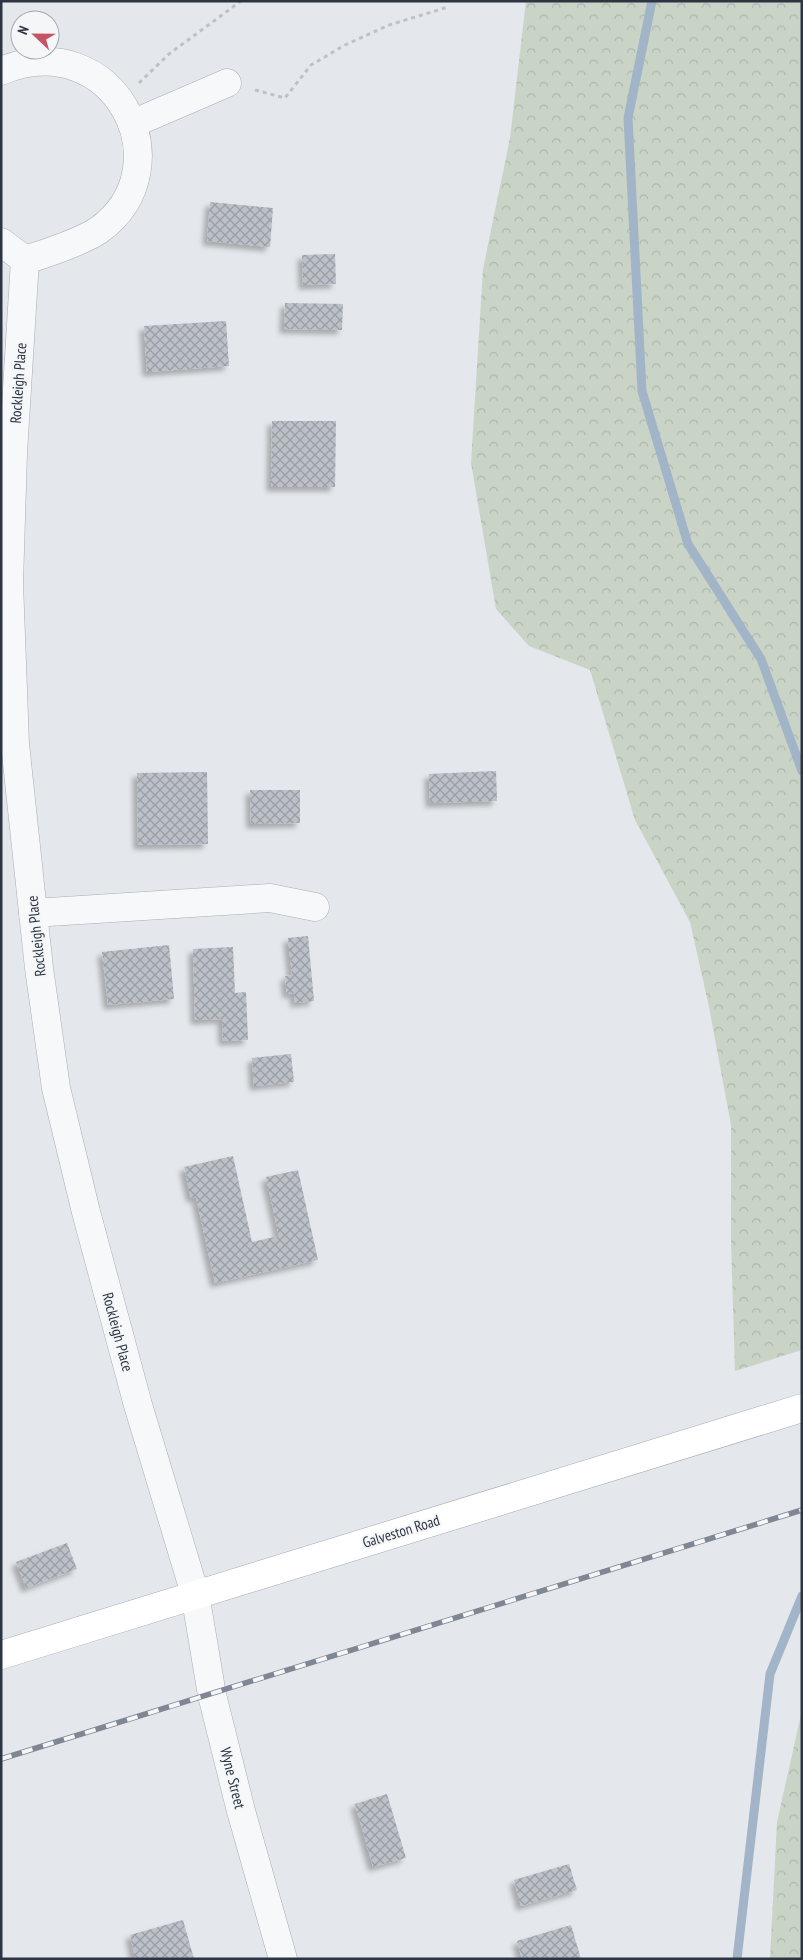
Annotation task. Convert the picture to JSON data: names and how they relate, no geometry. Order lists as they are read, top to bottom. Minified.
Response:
{"streets":{"main road":["Galveston Road"],"street":["Rockleigh Place","Wyne Street"]},"crossings":[["Rockleigh Place","Galveston Road"],["Rockleigh Place","Wyne Street"],["Galveston Road","Wyne Street"]],"north":"left"}
